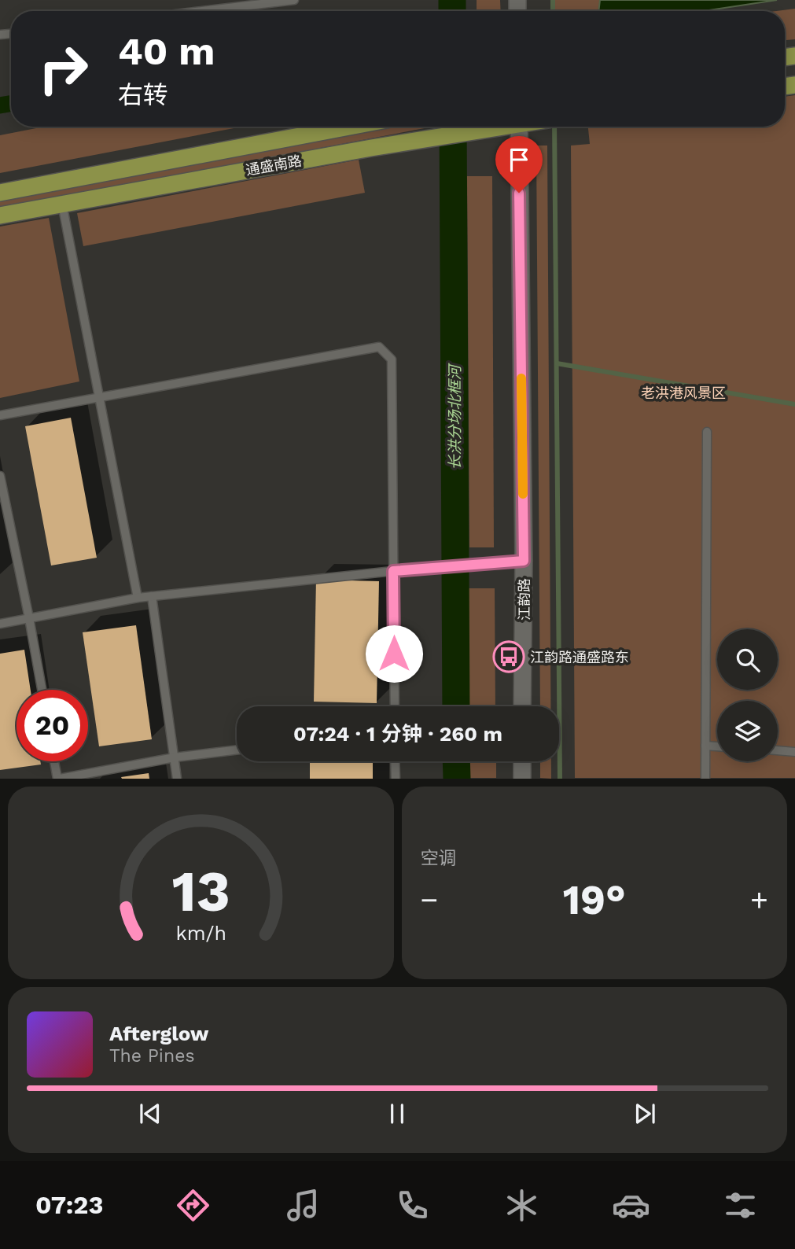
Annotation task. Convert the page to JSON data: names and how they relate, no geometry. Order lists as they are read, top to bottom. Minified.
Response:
{"streets":{"main road":["通盛南路"],"street":["江韵路"]},"water":["长洪分场北框河"],"parks":["老洪港风景区"],"places":{"bus stop":["江韵路通盛路东"]},"page":{"turn":["40 m","右转"],"limit":"20","trip":"07:24 · 1 分钟 · 260 m","tile":"空调","heat":["−","19°","+"],"song":["Afterglow","The Pines"],"tabs":"07:23","gauge":["13","km/h"]}}
